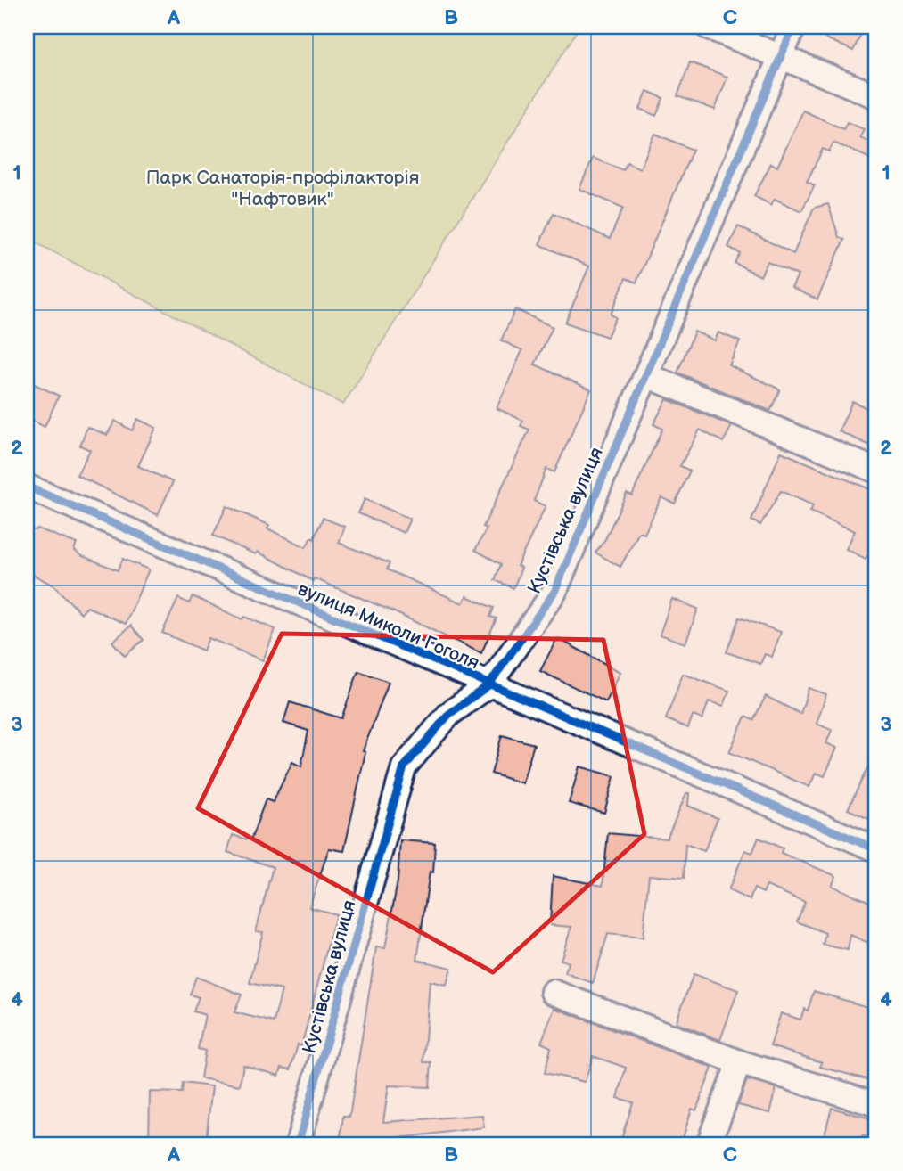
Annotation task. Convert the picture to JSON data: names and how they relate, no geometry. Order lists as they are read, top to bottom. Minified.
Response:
{"streets":{"street":["Кустівська вулиця","вулиця Миколи Гоголя"]},"crossings":[["Кустівська вулиця","вулиця Миколи Гоголя"]],"parks":["Парк Санаторія-профілакторія \"Нафтовик\""],"grid":{"columns":["A","B","C"],"rows":["1","2","3","4"]}}
